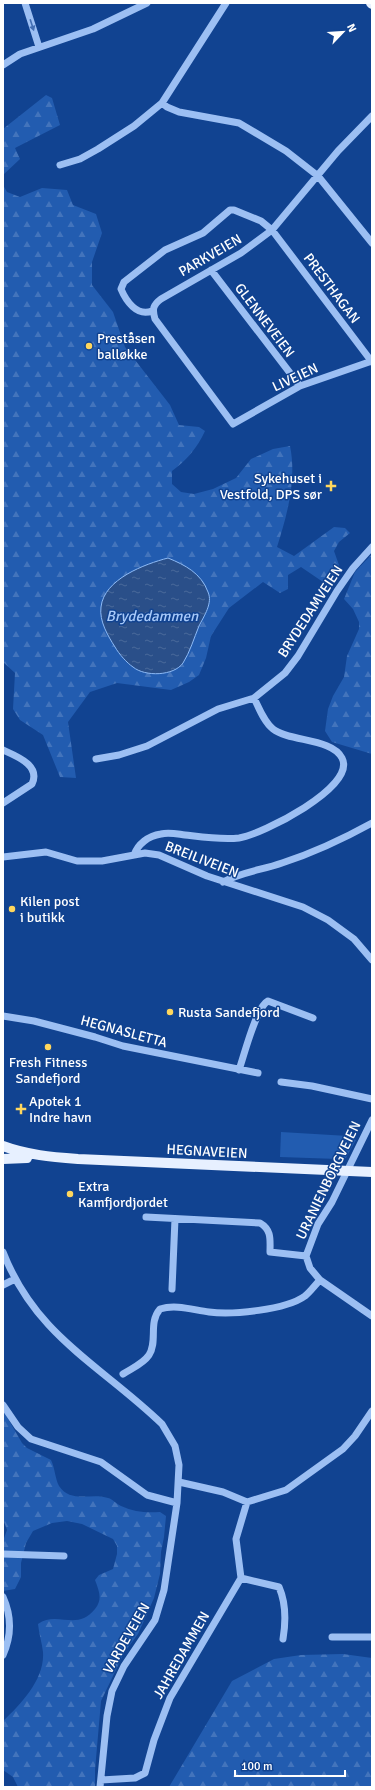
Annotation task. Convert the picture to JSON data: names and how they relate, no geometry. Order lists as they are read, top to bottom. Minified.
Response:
{"streets":{"main road":["HEGNAVEIEN"],"street":["PARKVEIEN","PRESTHAGAN","GLENNEVEIEN","LIVEIEN","BRYDEDAMVEIEN","BREILIVEIEN","HEGNASLETTA","URANIENBORGVEIEN","VARDEVEIEN","JAHREDAMMEN"]},"crossings":[["PARKVEIEN","PRESTHAGAN"],["PARKVEIEN","GLENNEVEIEN"],["PARKVEIEN","LIVEIEN"],["PRESTHAGAN","LIVEIEN"],["GLENNEVEIEN","LIVEIEN"],["HEGNAVEIEN","URANIENBORGVEIEN"],["VARDEVEIEN","JAHREDAMMEN"]],"water":["Brydedammen"],"places":{"other":["Preståsen balløkke","Kilen post i butikk","Rusta Sandefjord","Fresh Fitness Sandefjord","Extra Kamfjordjordet"],"health":["Sykehuset i Vestfold, DPS sør","Apotek 1 Indre havn"]},"scale_bar":"100 m","north":"top right"}
